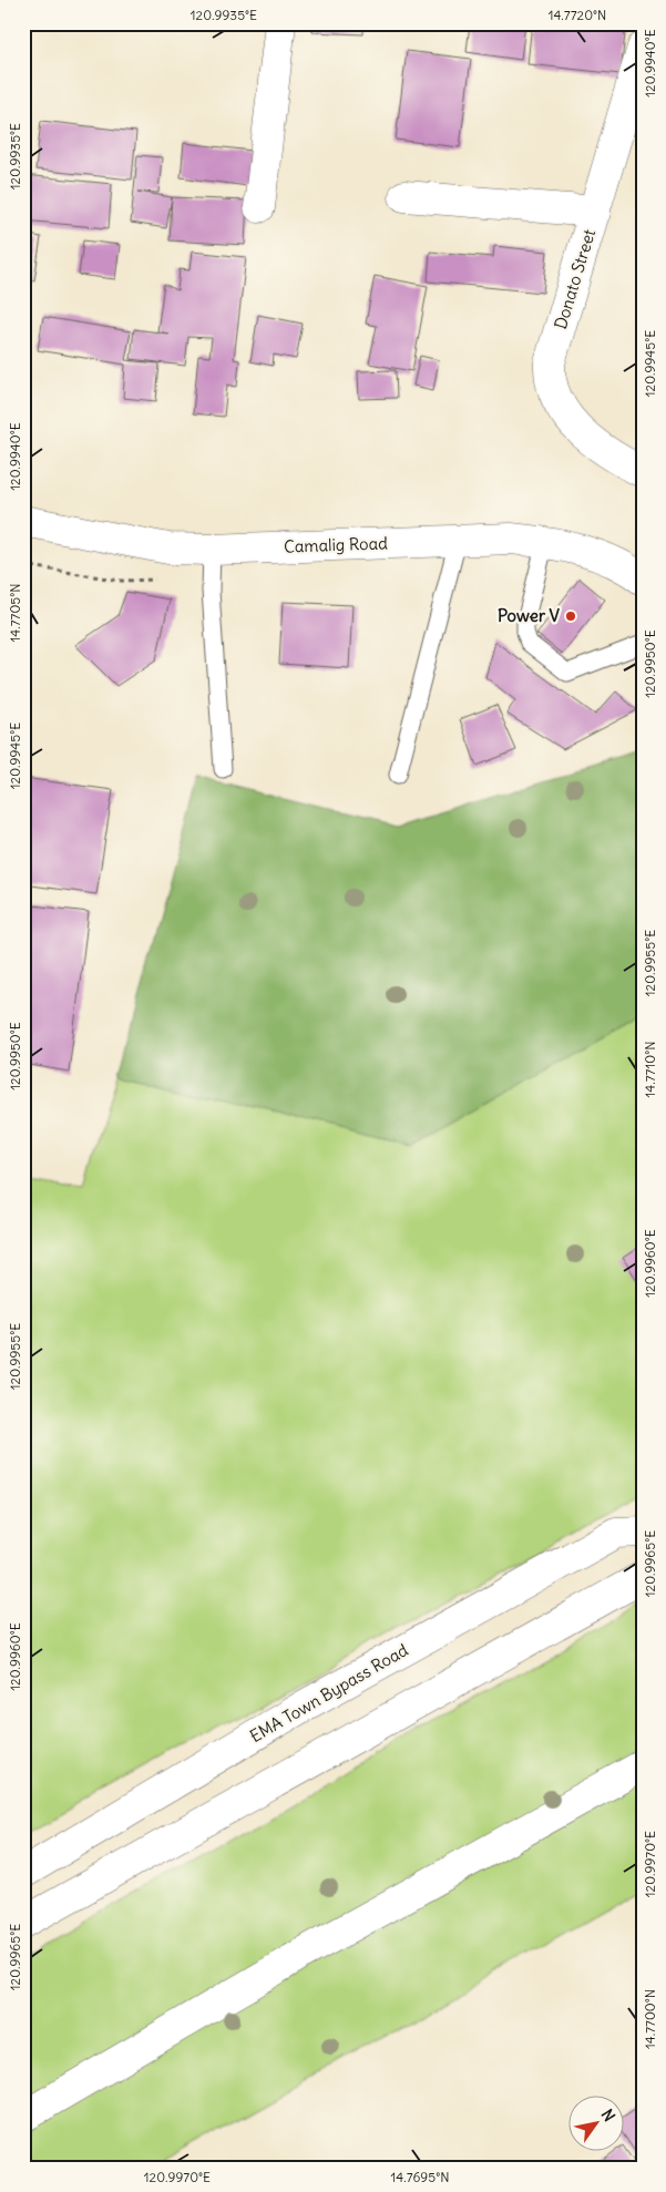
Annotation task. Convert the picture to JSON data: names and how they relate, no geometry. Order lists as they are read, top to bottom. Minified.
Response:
{"streets":{"street":["Donato Street","Camalig Road","EMA Town Bypass Road"]},"places":["Power V"],"north":"top right","coordinates":["120.9935°E","14.7720°N","120.9940°E","120.9945°E","14.7705°N","120.9950°E","120.9955°E","14.7710°N","120.9960°E","120.9965°E","120.9970°E","14.7700°N","14.7695°N"]}
